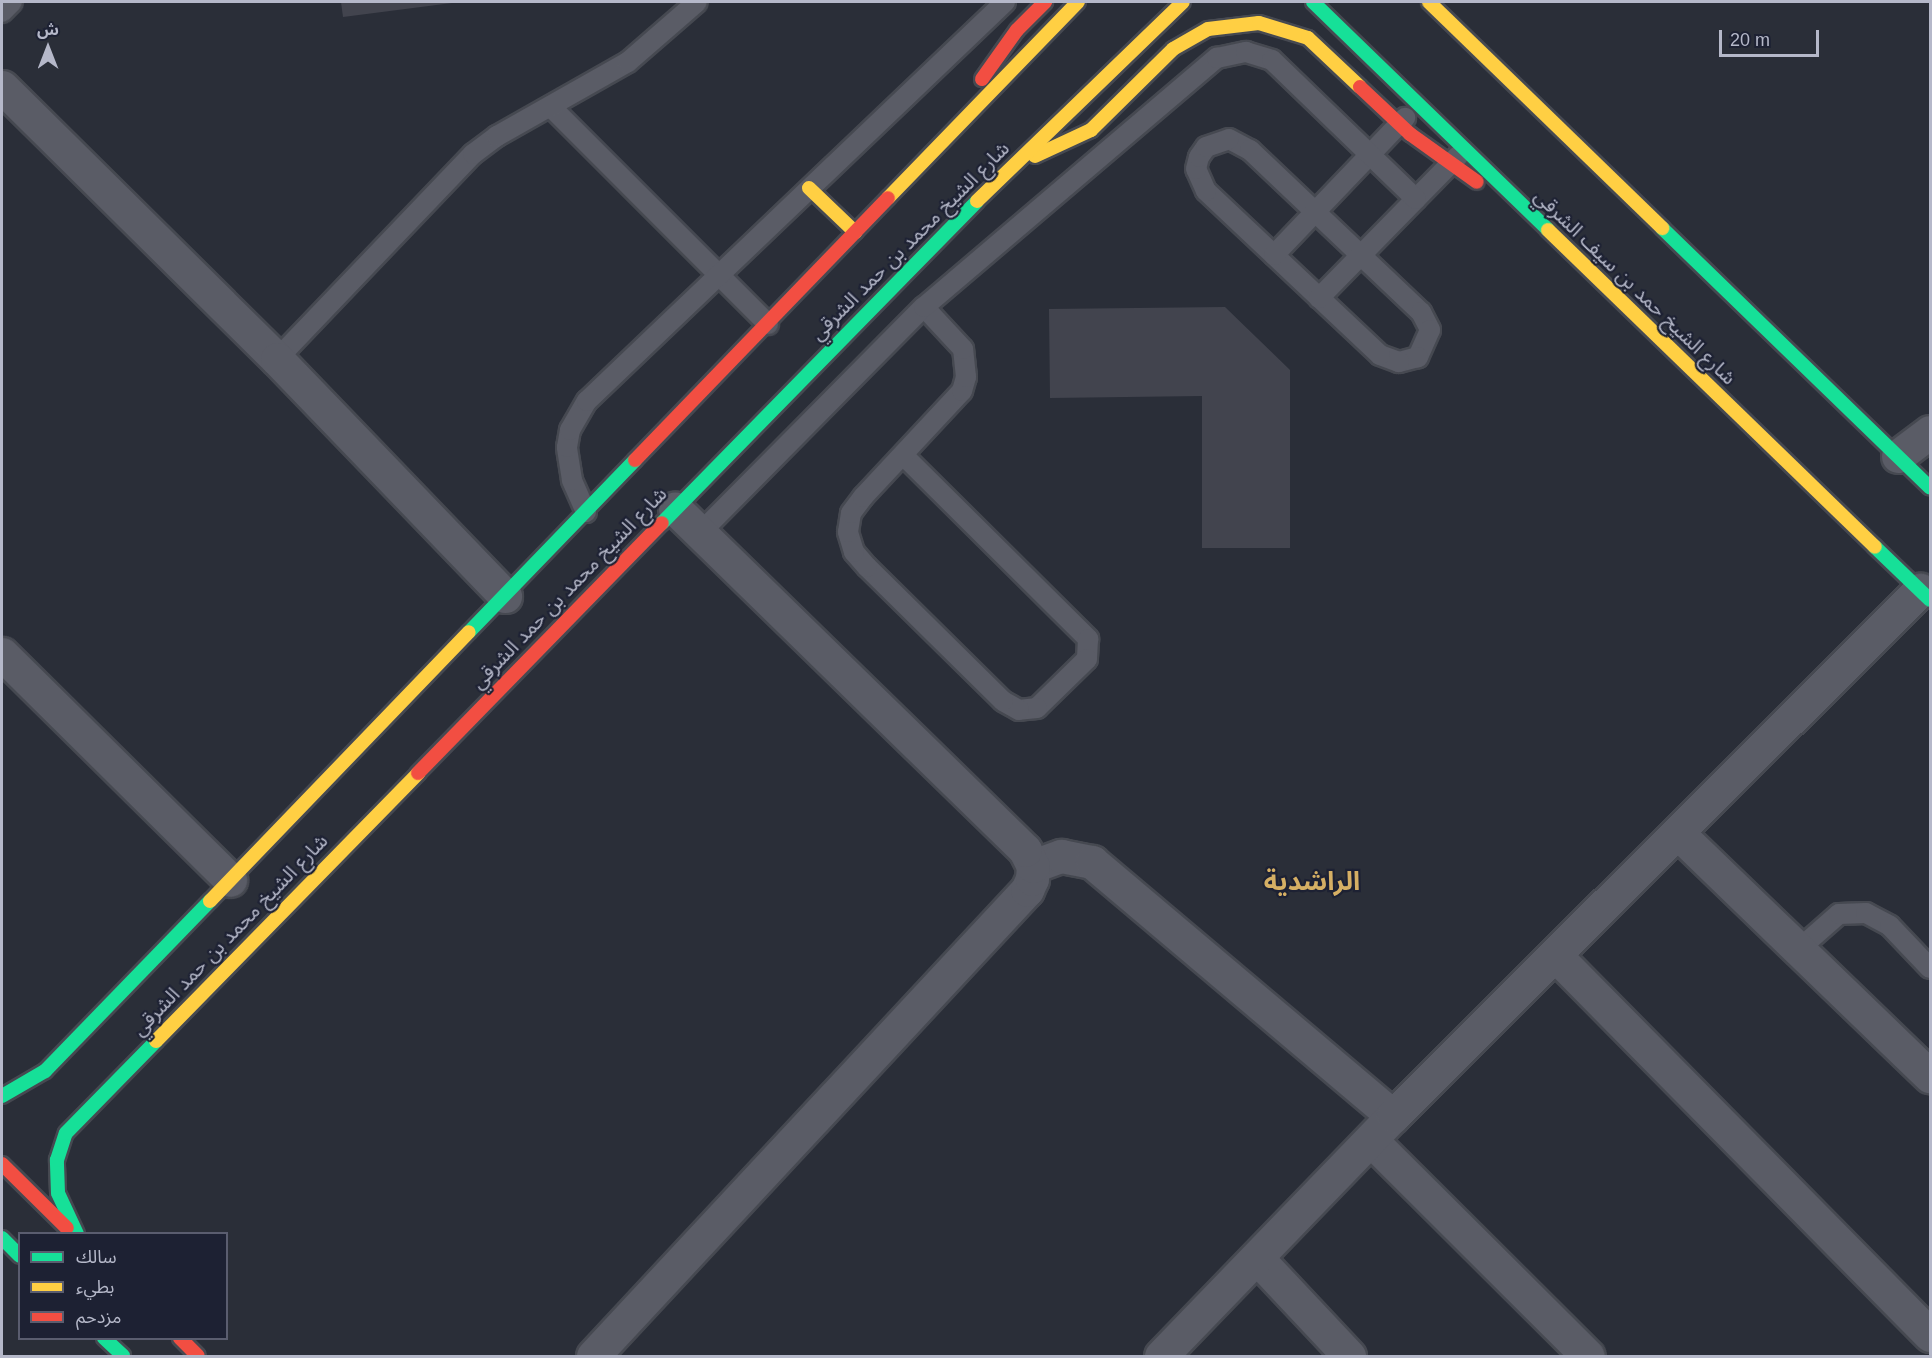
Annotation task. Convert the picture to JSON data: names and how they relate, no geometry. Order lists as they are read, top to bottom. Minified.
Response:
{"streets":{"main road":["شارع الشيخ محمد بن حمد الشرقي","شارع الشيخ حمد بن سيف الشرقي"]},"districts":["الراشدية"],"legend":["سالك","بطيء","مزدحم"],"scale_bar":"20 m","north":"top"}
